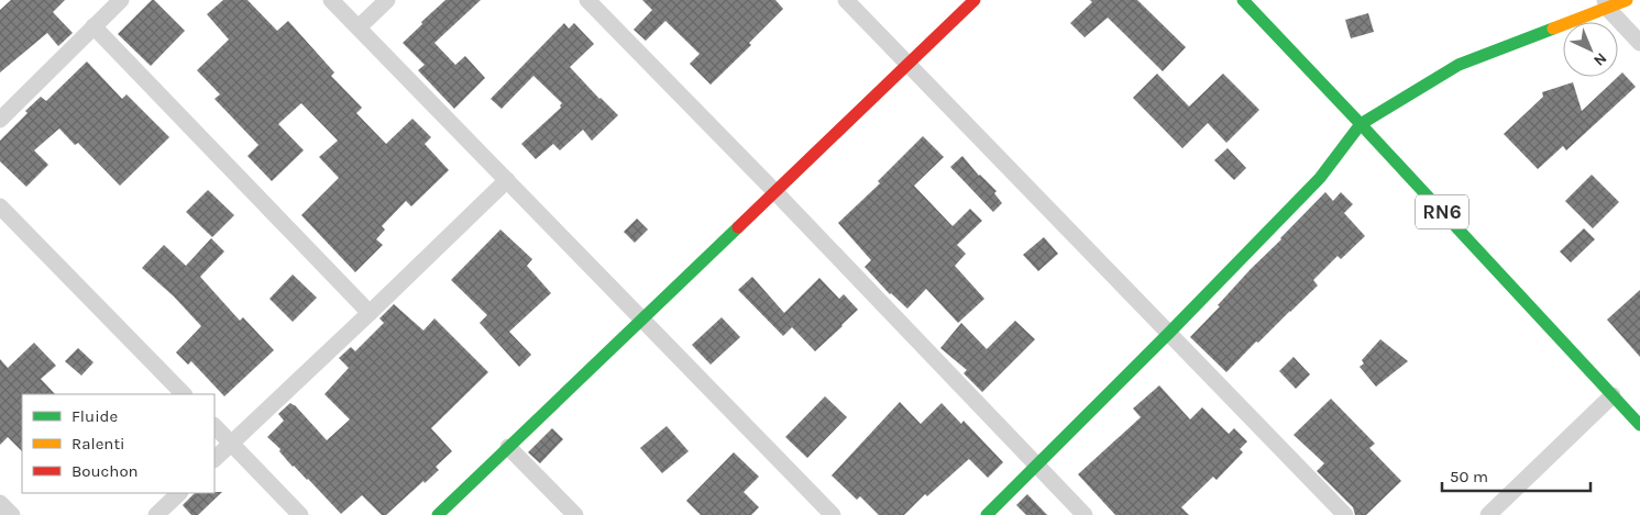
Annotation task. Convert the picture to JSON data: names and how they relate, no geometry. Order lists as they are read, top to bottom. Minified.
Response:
{"streets":{"street":["RN6"]},"legend":["Fluide","Ralenti","Bouchon"],"scale_bar":"50 m","north":"bottom right"}
